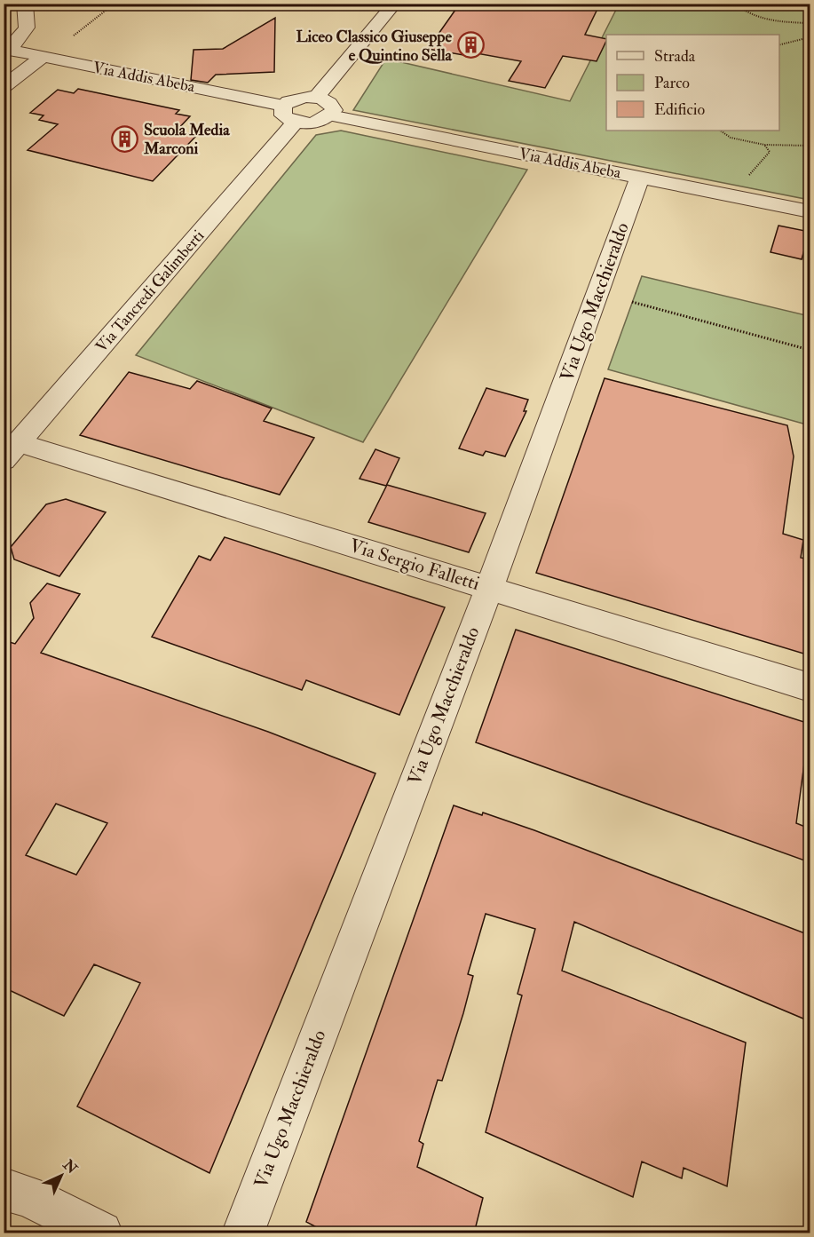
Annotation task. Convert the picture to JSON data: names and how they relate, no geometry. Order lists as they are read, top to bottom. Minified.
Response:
{"streets":{"street":["Via Addis Abeba","Via Tancredi Galimberti","Via Ugo Macchieraldo","Via Sergio Falletti"]},"crossings":[["Via Addis Abeba","Via Tancredi Galimberti"],["Via Addis Abeba","Via Ugo Macchieraldo"],["Via Tancredi Galimberti","Via Sergio Falletti"],["Via Ugo Macchieraldo","Via Sergio Falletti"]],"places":{"building":["Liceo Classico Giuseppe e Quintino Sella","Scuola Media Marconi"]},"legend":["Strada","Parco","Edificio"],"north":"top right"}
